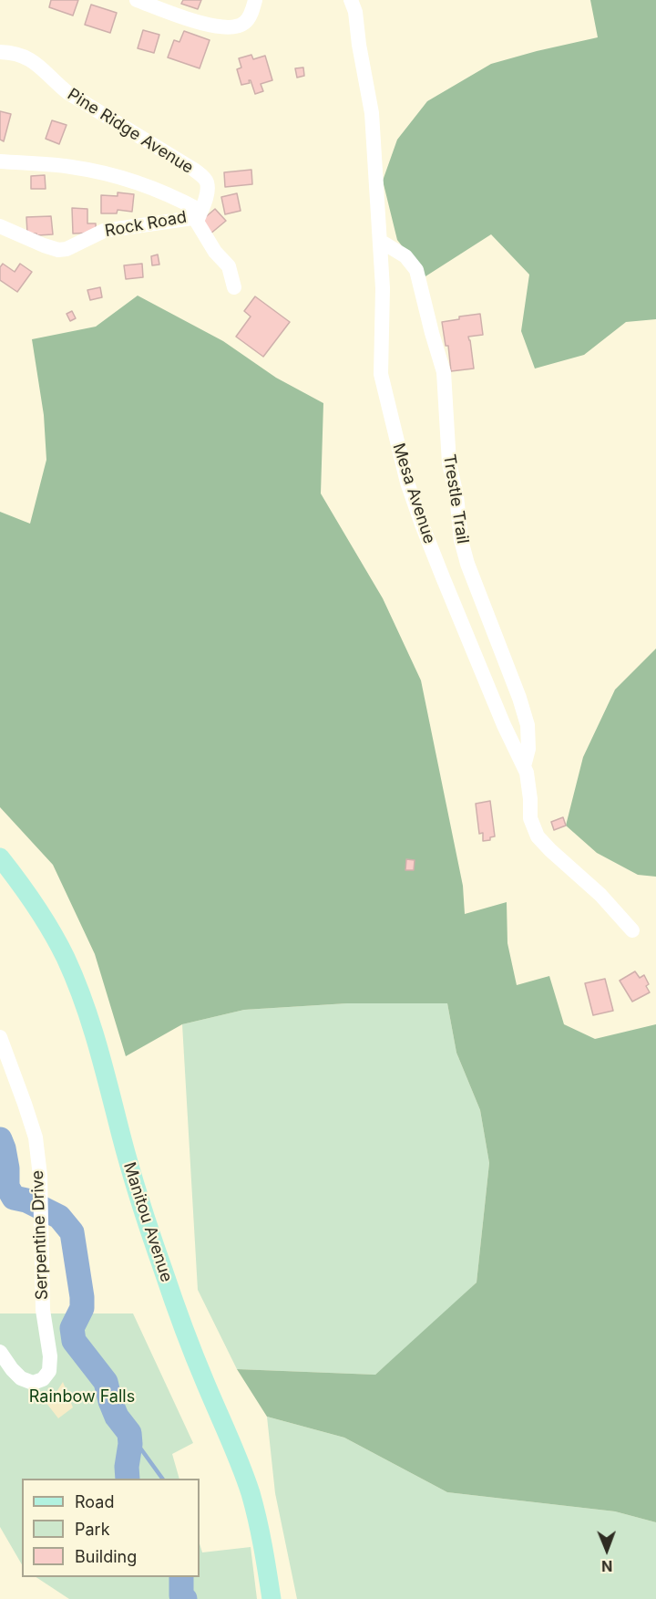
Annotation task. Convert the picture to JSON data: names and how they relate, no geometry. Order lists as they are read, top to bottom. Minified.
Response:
{"streets":{"main road":["Manitou Avenue"],"street":["Pine Ridge Avenue","Rock Road","Mesa Avenue","Trestle Trail","Serpentine Drive"]},"crossings":[["Pine Ridge Avenue","Rock Road"],["Mesa Avenue","Trestle Trail"]],"parks":["Rainbow Falls"],"legend":["Road","Park","Building"],"north":"bottom"}
